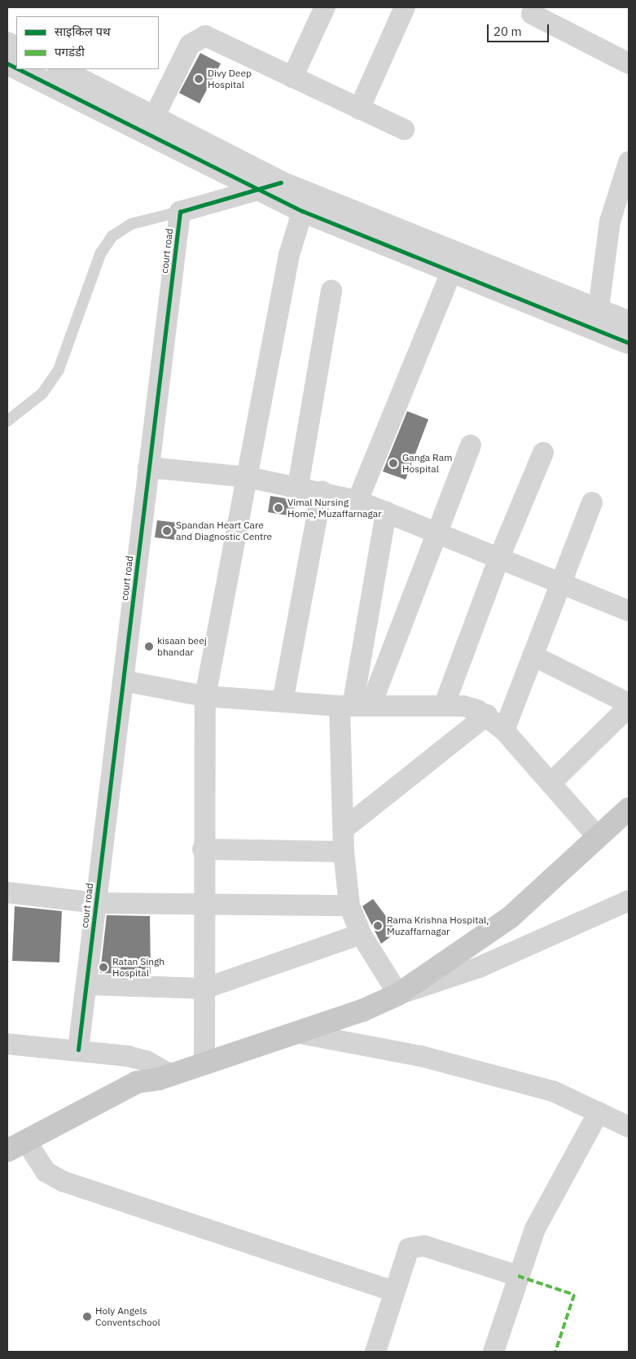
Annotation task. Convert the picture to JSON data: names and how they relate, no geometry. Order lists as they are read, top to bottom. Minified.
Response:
{"streets":{"street":["court road"]},"places":["Divy Deep Hospital","Ganga Ram Hospital","Vimal Nursing Home, Muzaffarnagar","Spandan Heart Care and Diagnostic Centre","kisaan beej bhandar","Rama Krishna Hospital, Muzaffarnagar","Ratan Singh Hospital","Holy Angels Conventschool"],"legend":["साइकिल पथ","पगडंडी"],"scale_bar":"20 m"}
